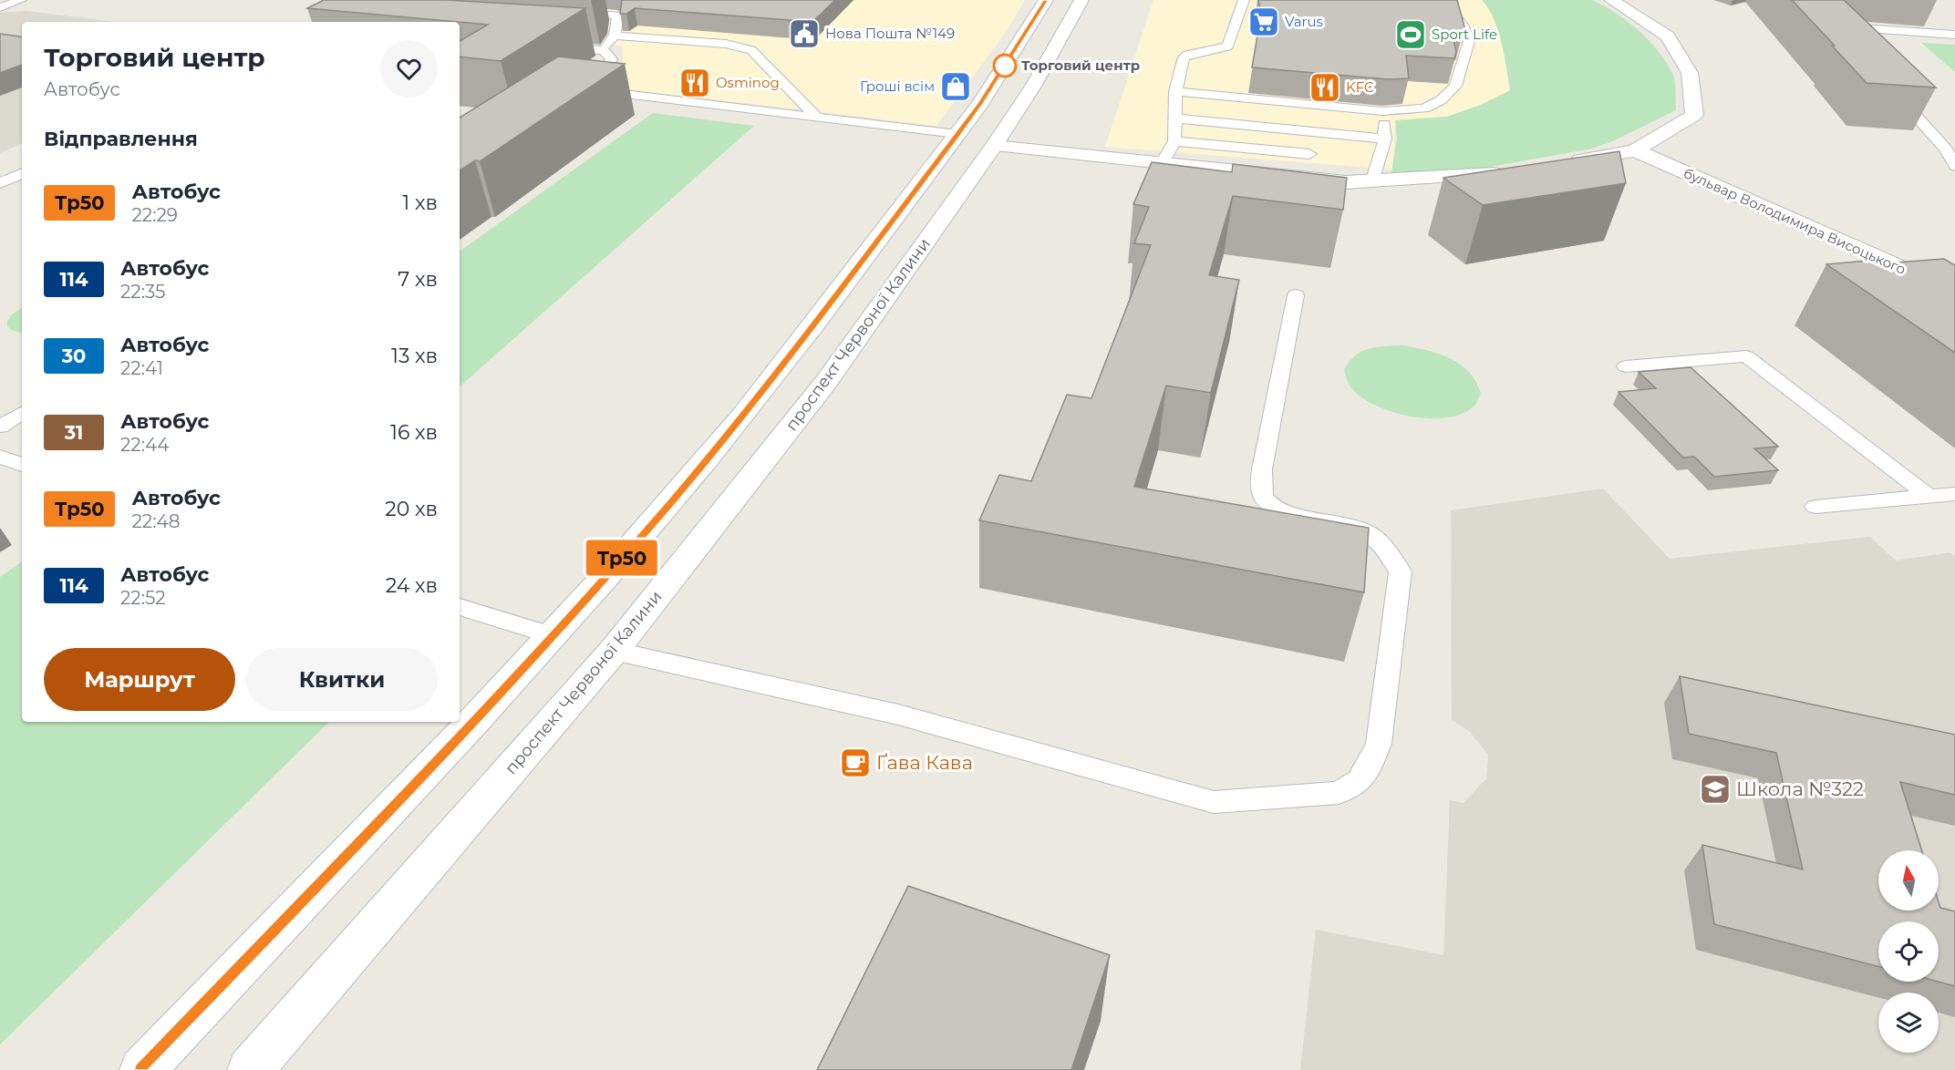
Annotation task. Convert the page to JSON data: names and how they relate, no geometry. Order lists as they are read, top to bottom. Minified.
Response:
{"streets":{"main road":["бульвар Володимира Висоцького","проспект Червоної Калини"]},"places":{"supermarket":["Varus"],"public building":["Нова Пошта №149"],"sports":["Sport Life"],"other":["Торговий центр"],"restaurant":["Osminog","KFC"],"shop":["Гроші всім"],"cafe":["Ґава Кава"],"school or university":["Школа №322"]},"lines":["bus line Тр50"],"north":"top","page":{"on_map":"Тр50","heading":[["Торговий центр","Автобус"],"Відправлення"],"list":[{"mark":"Тр50","name":"Автобус","note":"22:29","value":"1 хв"},{"mark":"114","name":"Автобус","note":"22:35","value":"7 хв"},{"mark":"30","name":"Автобус","note":"22:41","value":"13 хв"},{"mark":"31","name":"Автобус","note":"22:44","value":"16 хв"},{"mark":"Тр50","name":"Автобус","note":"22:48","value":"20 хв"},{"mark":"114","name":"Автобус","note":"22:52","value":"24 хв"}],"buttons":["Маршрут","Квитки"]}}
